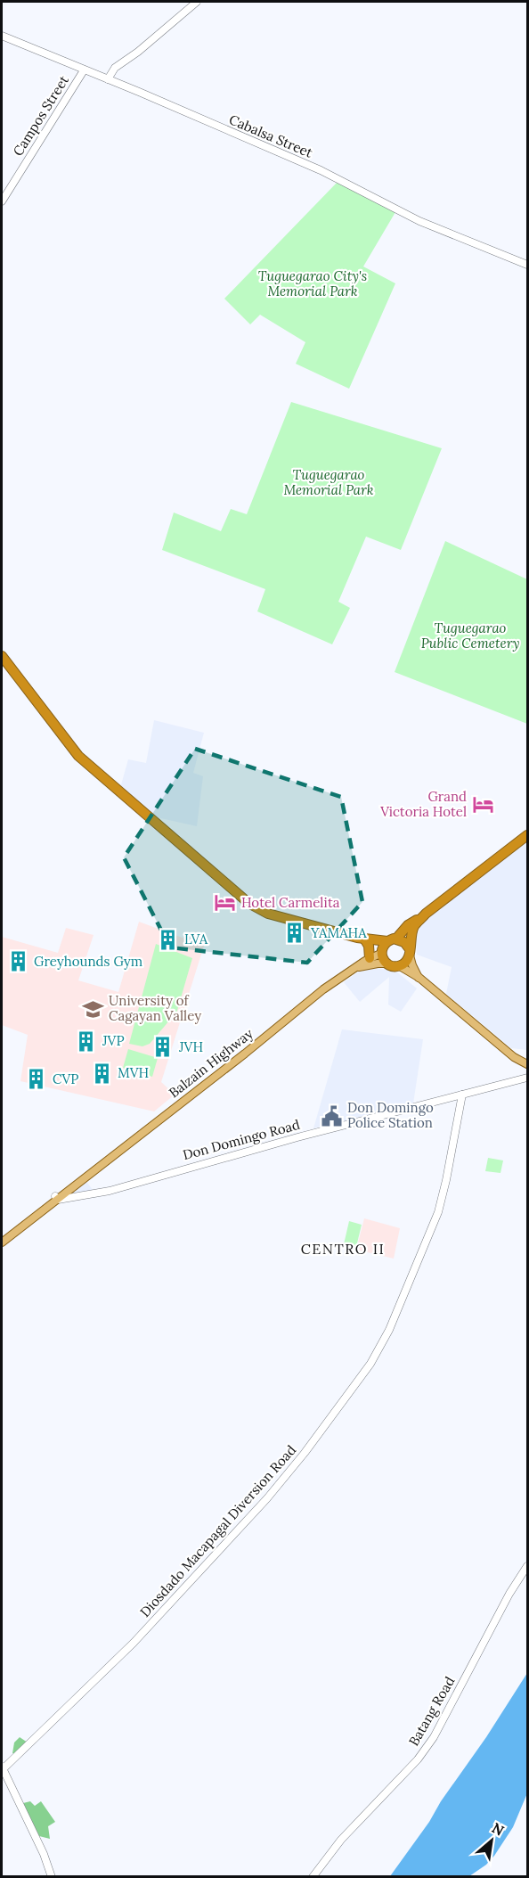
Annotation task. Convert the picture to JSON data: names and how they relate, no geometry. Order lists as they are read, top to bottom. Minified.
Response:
{"streets":{"main road":["Campos Street","Cabalsa Street","Balzain Highway","Don Domingo Road","Diosdado Macapagal Diversion Road","Batang Road"]},"crossings":[["Campos Street","Cabalsa Street"],["Balzain Highway","Don Domingo Road"],["Don Domingo Road","Diosdado Macapagal Diversion Road"]],"districts":["CENTRO II"],"parks":["Tuguegarao City's Memorial Park","Tuguegarao Memorial Park","Tuguegarao Public Cemetery"],"places":{"hotel":["Grand Victoria Hotel","Hotel Carmelita"],"building":["YAMAHA","LVA","Greyhounds Gym","JVP","JVH","MVH","CVP"],"school or university":["University of Cagayan Valley"],"public building":["Don Domingo Police Station"]},"north":"top right"}
